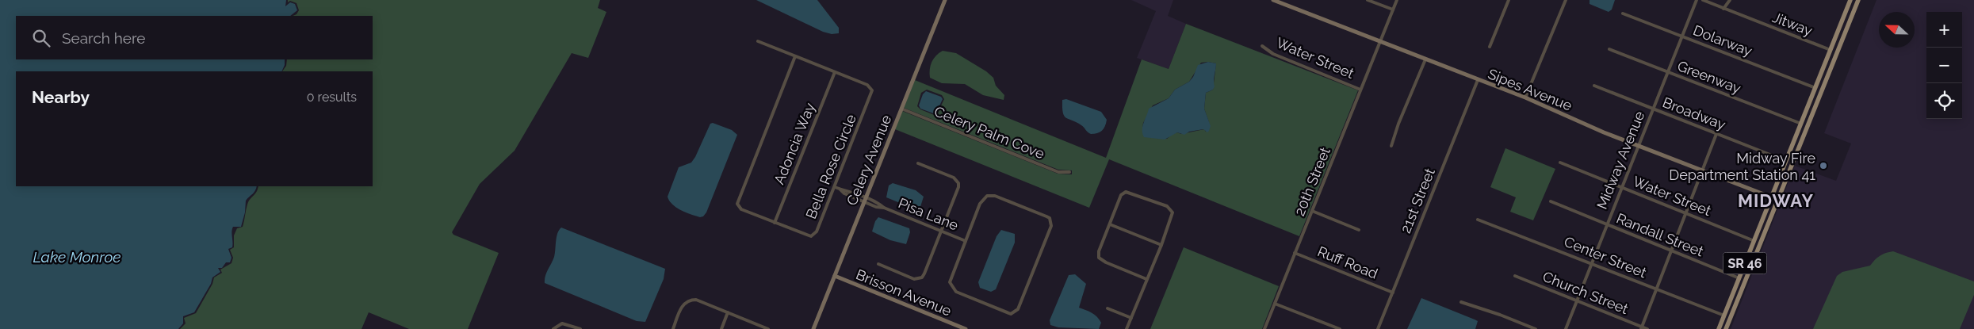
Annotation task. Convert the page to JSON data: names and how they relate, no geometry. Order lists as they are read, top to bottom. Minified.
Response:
{"streets":{"main road":["SR 46"],"street":["Jitway","Dolarway","Water Street","Greenway","Sipes Avenue","Broadway","Celery Palm Cove","Adoncia Way","Celery Avenue","Midway Avenue","Bella Rose Circle","20th Street","21st Street","Pisa Lane","Randall Street","Center Street","Ruff Road","Brisson Avenue","Church Street"]},"crossings":[["Jitway","SR 46"],["Dolarway","Midway Avenue"],["Dolarway","SR 46"],["Water Street","Midway Avenue"],["Water Street","20th Street"],["Water Street","SR 46"],["Greenway","Midway Avenue"],["Greenway","SR 46"],["Sipes Avenue","Midway Avenue"],["Sipes Avenue","20th Street"],["Sipes Avenue","21st Street"],["Sipes Avenue","SR 46"],["Broadway","Midway Avenue"],["Broadway","SR 46"],["Celery Palm Cove","Celery Avenue"],["Adoncia Way","Bella Rose Circle"],["Celery Avenue","Pisa Lane"],["Celery Avenue","Brisson Avenue"],["Midway Avenue","Randall Street"],["Midway Avenue","Center Street"],["Midway Avenue","Church Street"],["Bella Rose Circle","Pisa Lane"],["20th Street","Ruff Road"],["21st Street","Ruff Road"],["Randall Street","SR 46"],["Center Street","SR 46"]],"districts":["MIDWAY"],"water":["Lake Monroe"],"places":["Midway Fire Department Station 41"],"north":"left","page":{"map_buttons":["+","−"],"search":"Search here","heading":["Nearby","0 results"]}}
